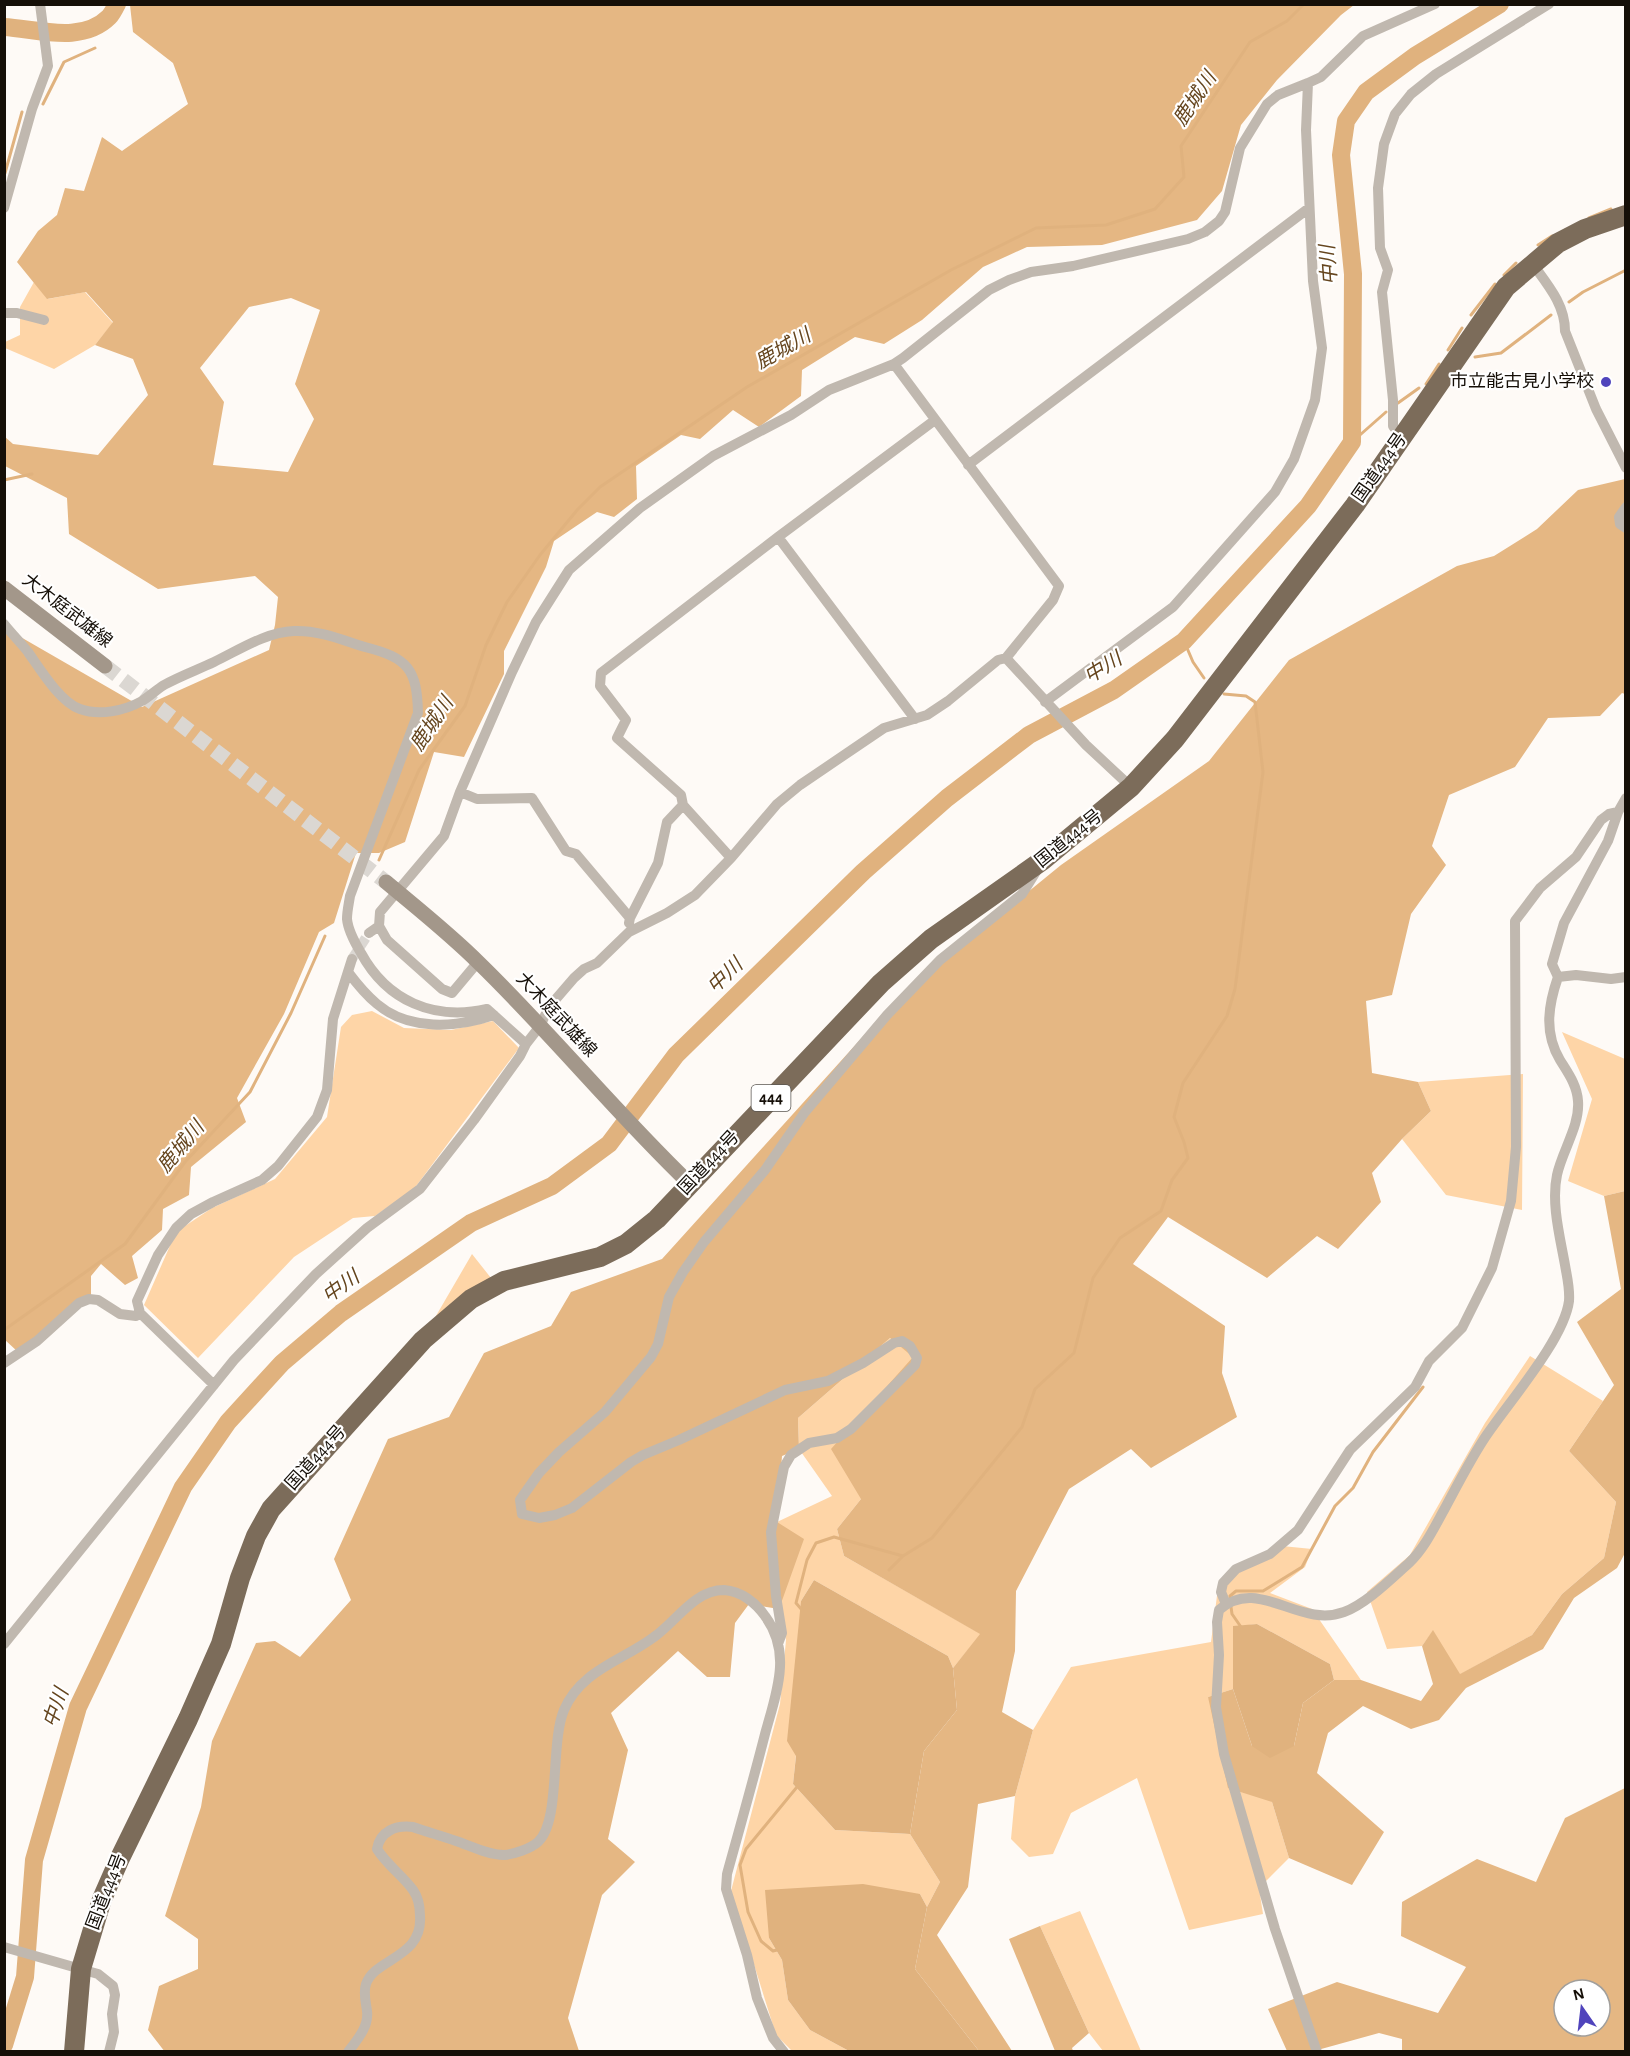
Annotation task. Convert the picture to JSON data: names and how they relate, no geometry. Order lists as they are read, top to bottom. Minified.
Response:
{"streets":{"highway":["国道444号","444"],"main road":["大木庭武雄線"]},"crossings":[["国道444号","大木庭武雄線"]],"water":["鹿城川","中川"],"places":["市立能古見小学校"],"north":"top"}
